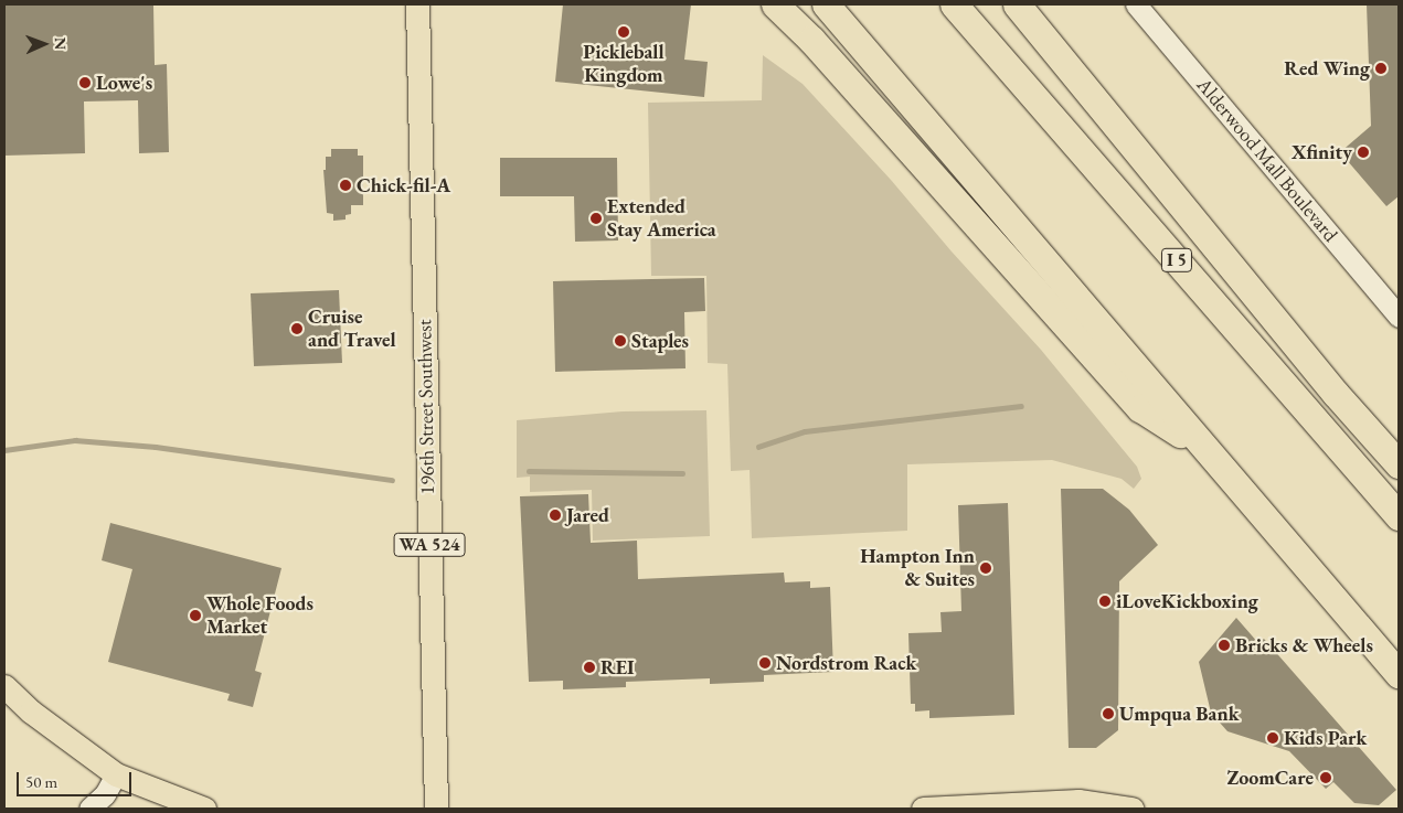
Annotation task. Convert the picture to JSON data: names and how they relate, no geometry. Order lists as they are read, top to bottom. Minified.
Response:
{"streets":{"highway":["I 5"],"main road":["Alderwood Mall Boulevard","196th Street Southwest","WA 524"]},"places":["Pickleball Kingdom","Red Wing","Lowe's","Xfinity","Chick-fil-A","Extended Stay America","Cruise and Travel","Staples","Jared","Hampton Inn & Suites","iLoveKickboxing","Whole Foods Market","Bricks & Wheels","Nordstrom Rack","REI","Umpqua Bank","Kids Park","ZoomCare"],"scale_bar":"50 m","north":"right"}
